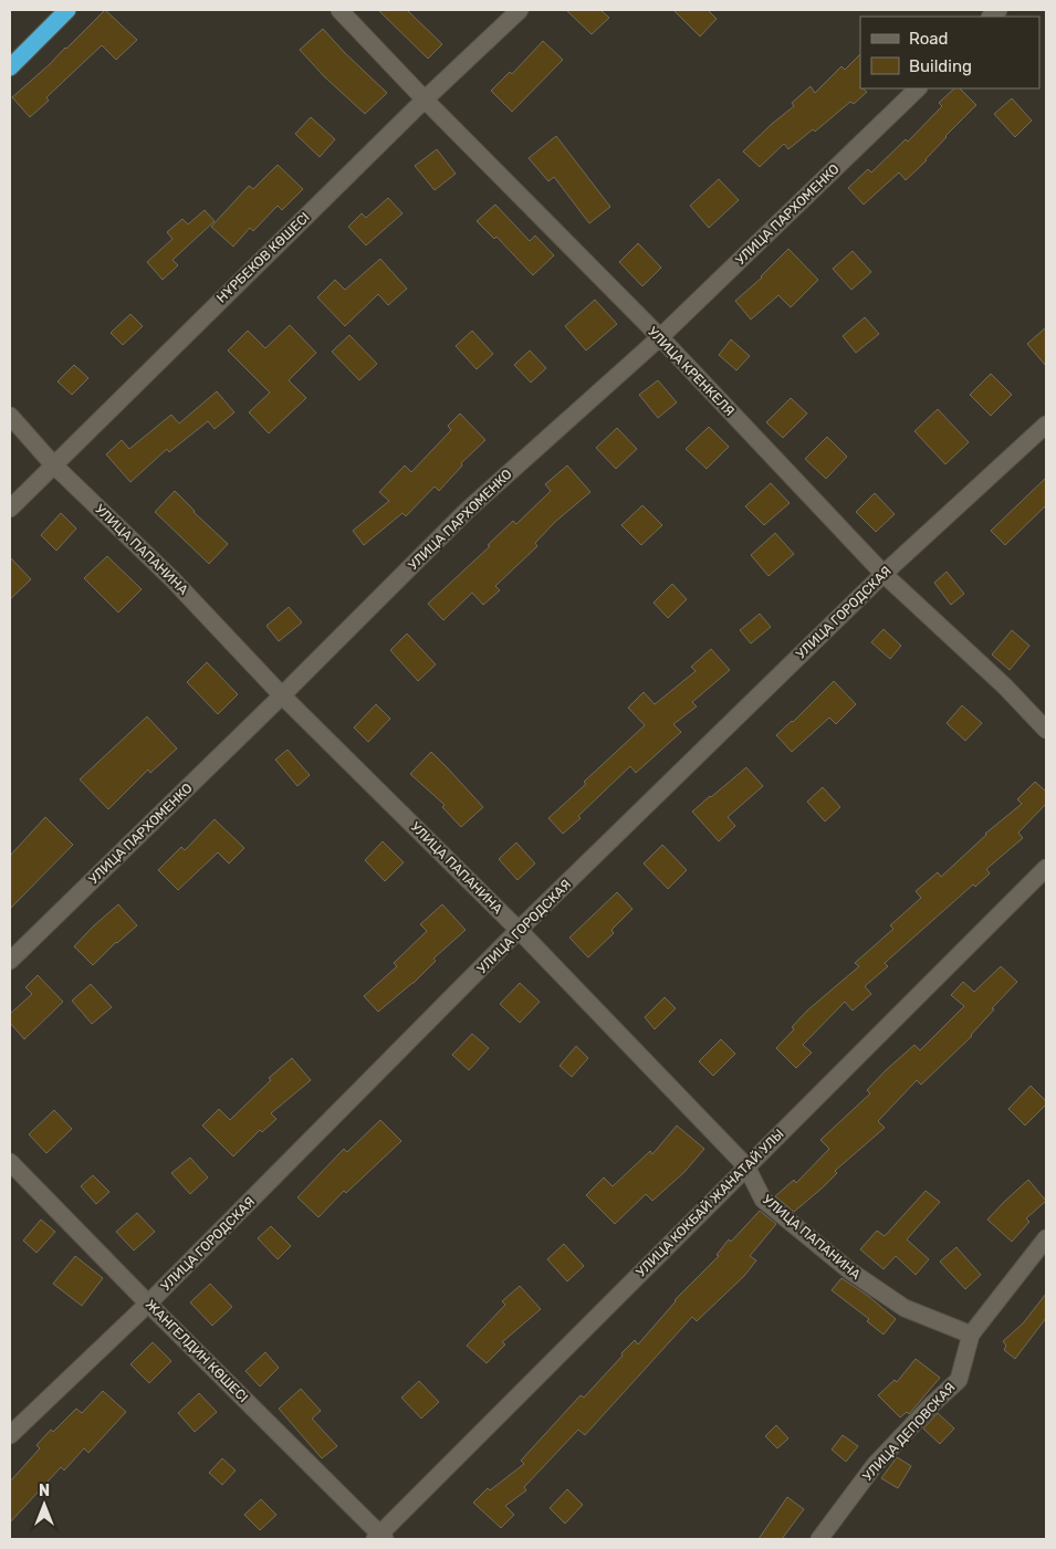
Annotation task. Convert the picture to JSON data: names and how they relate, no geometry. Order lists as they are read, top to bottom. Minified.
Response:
{"streets":{"street":["УЛИЦА ПАРХОМЕНКО","НҰРБЕКОВ КӨШЕСІ","УЛИЦА КРЕНКЕЛЯ","УЛИЦА ПАПАНИНА","УЛИЦА ГОРОДСКАЯ","УЛИЦА КОКБАЙ ЖАНАТАЙ УЛЫ","ЖАНГЕЛДИН КӨШЕСІ","УЛИЦА ДЕПОВСКАЯ"]},"crossings":[["УЛИЦА ПАРХОМЕНКО","УЛИЦА КРЕНКЕЛЯ"],["УЛИЦА ПАРХОМЕНКО","УЛИЦА ПАПАНИНА"],["НҰРБЕКОВ КӨШЕСІ","УЛИЦА КРЕНКЕЛЯ"],["НҰРБЕКОВ КӨШЕСІ","УЛИЦА ПАПАНИНА"],["УЛИЦА КРЕНКЕЛЯ","УЛИЦА ГОРОДСКАЯ"],["УЛИЦА ПАПАНИНА","УЛИЦА ГОРОДСКАЯ"],["УЛИЦА ПАПАНИНА","УЛИЦА КОКБАЙ ЖАНАТАЙ УЛЫ"],["УЛИЦА ПАПАНИНА","УЛИЦА ДЕПОВСКАЯ"],["УЛИЦА ГОРОДСКАЯ","ЖАНГЕЛДИН КӨШЕСІ"],["УЛИЦА КОКБАЙ ЖАНАТАЙ УЛЫ","ЖАНГЕЛДИН КӨШЕСІ"]],"legend":["Road","Building"],"north":"top"}
